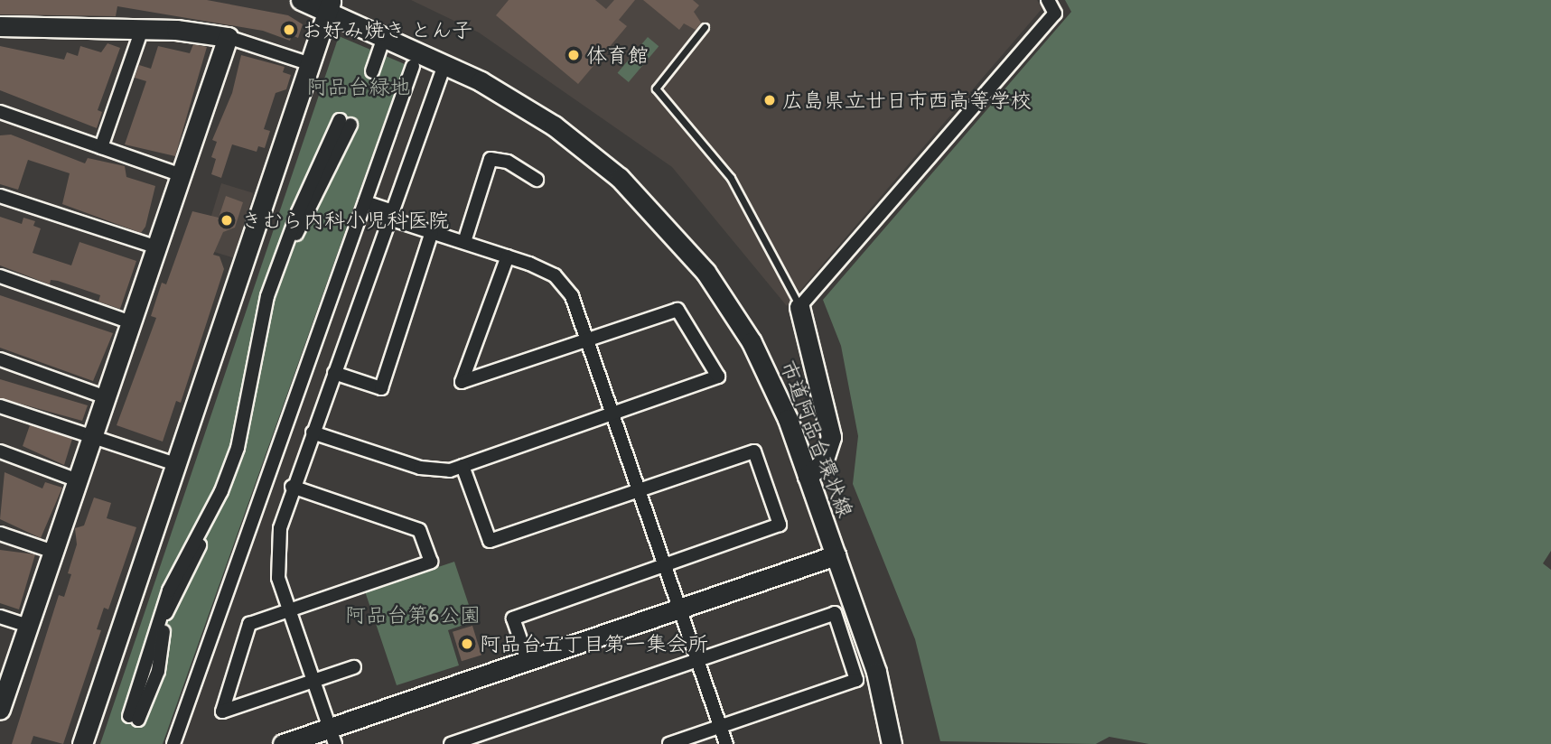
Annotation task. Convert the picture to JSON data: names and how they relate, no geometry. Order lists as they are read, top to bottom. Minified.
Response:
{"streets":{"street":["市道阿品台環状線"]},"parks":["阿品台緑地","阿品台第6公園"],"places":["お好み焼き とん子","体育館","広島県立廿日市西高等学校","きむら内科小児科医院","阿品台五丁目第一集会所"]}
